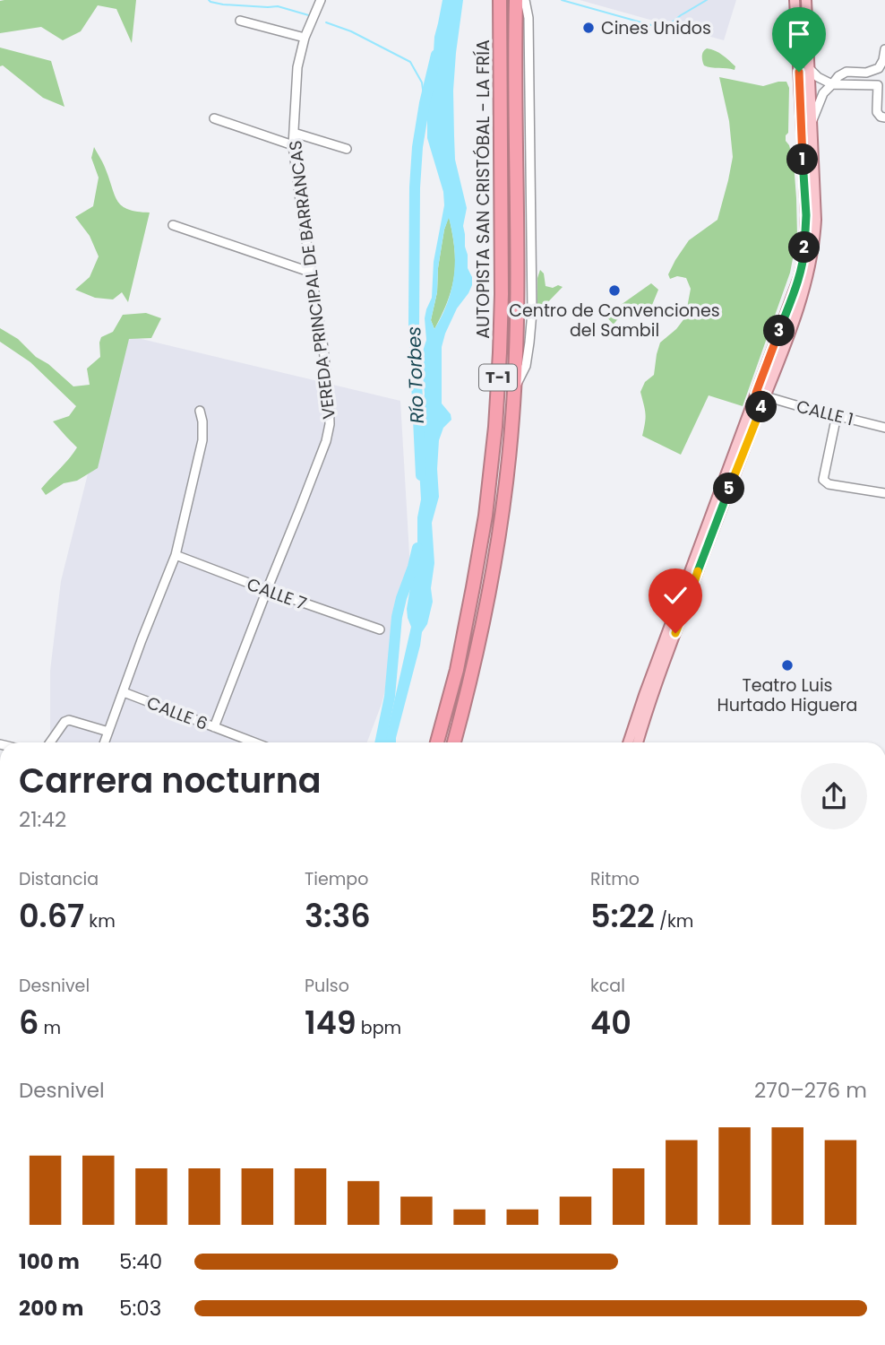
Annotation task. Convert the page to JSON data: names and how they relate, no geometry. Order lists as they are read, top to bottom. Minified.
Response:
{"streets":{"highway":["AUTOPISTA SAN CRISTÓBAL - LA FRÍA","T-1"],"street":["VEREDA PRINCIPAL DE BARRANCAS","CALLE 1","CALLE 7","CALLE 6"]},"crossings":[["VEREDA PRINCIPAL DE BARRANCAS","CALLE 7"],["VEREDA PRINCIPAL DE BARRANCAS","CALLE 6"]],"water":["Río Torbes"],"places":["Cines Unidos","Centro de Convenciones del Sambil","Teatro Luis Hurtado Higuera"],"page":{"pins":["1","2","3","4","5"],"heading":["Carrera nocturna","21:42"],"stats":[["Distancia","0.67 km"],["Tiempo","3:36"],["Ritmo","5:22 /km"],["Desnivel","6 m"],["Pulso","149 bpm"],["kcal","40"]],"chart":["Desnivel","270–276 m"],"list":[{"name":"100 m","note":"5:40"},{"name":"200 m","note":"5:03"}]}}
